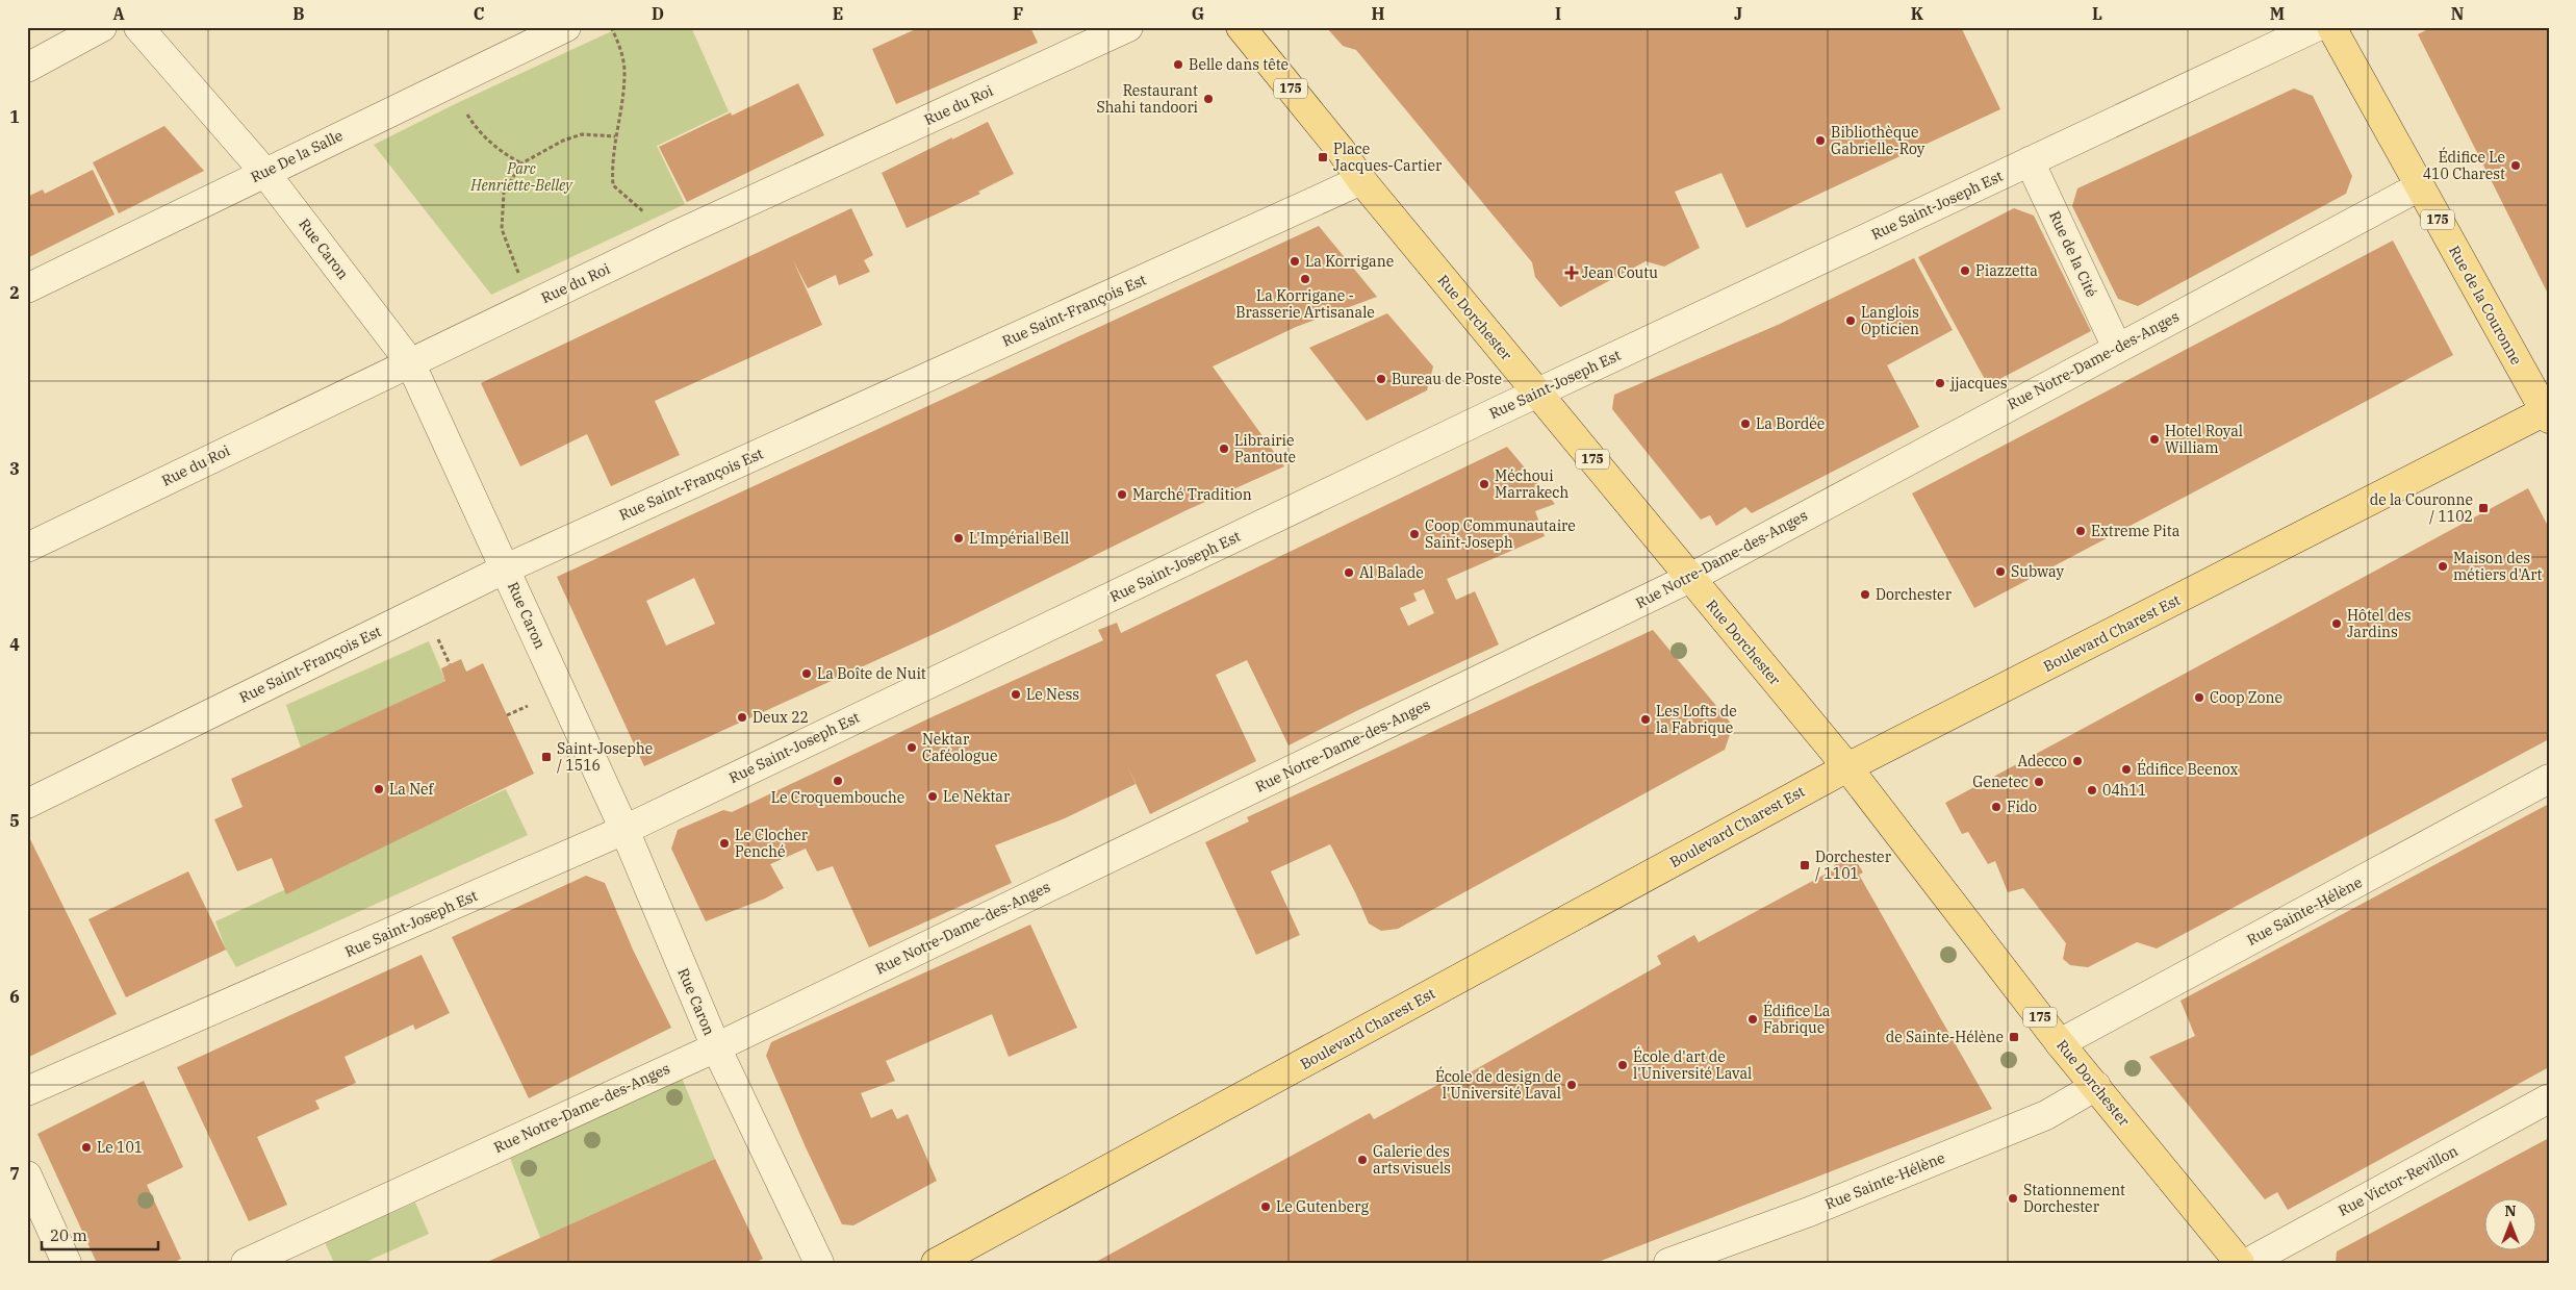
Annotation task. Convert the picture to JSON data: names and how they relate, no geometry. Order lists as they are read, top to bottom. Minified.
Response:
{"streets":{"main road":["175","Rue de la Couronne","Rue Dorchester","Boulevard Charest Est"],"street":["Rue du Roi","Rue De la Salle","Rue Saint-Joseph Est","Rue Caron","Rue de la Cité","Rue Saint-François Est","Rue Notre-Dame-des-Anges","Rue Sainte-Hélène","Rue Victor-Revillon"]},"crossings":[["Rue du Roi","Rue Caron"],["Rue De la Salle","Rue Caron"],["Rue Saint-Joseph Est","Rue Caron"],["Rue Saint-Joseph Est","Rue de la Cité"],["Rue Saint-Joseph Est","Rue Dorchester"],["Rue Caron","Rue Saint-François Est"],["Rue Caron","Rue Notre-Dame-des-Anges"],["Rue de la Cité","Rue Notre-Dame-des-Anges"],["Rue de la Couronne","Rue Notre-Dame-des-Anges"],["Rue de la Couronne","Boulevard Charest Est"],["Rue Saint-François Est","Rue Dorchester"],["Rue Dorchester","Rue Notre-Dame-des-Anges"],["Rue Dorchester","Boulevard Charest Est"],["Rue Dorchester","Rue Sainte-Hélène"]],"parks":["Parc Henriette-Belley"],"places":{"other":["Belle dans tête","Restaurant Shahi tandoori","Bibliothèque Gabrielle-Roy","Édifice Le 410 Charest","La Korrigane","Piazzetta","La Korrigane - Brasserie Artisanale","Langlois Opticien","Bureau de Poste","jjacques","La Bordée","Hotel Royal William","Librairie Pantoute","Méchoui Marrakech","Marché Tradition","Extreme Pita","Coop Communautaire Saint-Joseph","L'Impérial Bell","Maison des métiers d'Art","Subway","Al Balade","Dorchester","Hôtel des Jardins","La Boîte de Nuit","Le Ness","Coop Zone","Deux 22","Les Lofts de la Fabrique","Nektar Caféologue","Adecco","Édifice Beenox","Le Croquembouche","Genetec","La Nef","04h11","Le Nektar","Fido","Le Clocher Penché","Édifice La Fabrique","École d'art de l'Université Laval","École de design de l'Université Laval","Le 101","Galerie des arts visuels","Stationnement Dorchester","Le Gutenberg"],"transit":["Place Jacques-Cartier","de la Couronne / 1102","Saint-Josephe / 1516","Dorchester / 1101","de Sainte-Hélène"],"health":["Jean Coutu"]},"scale_bar":"20 m","north":"top","grid":{"columns":["A","B","C","D","E","F","G","H","I","J","K","L","M","N"],"rows":["1","2","3","4","5","6","7"]}}
